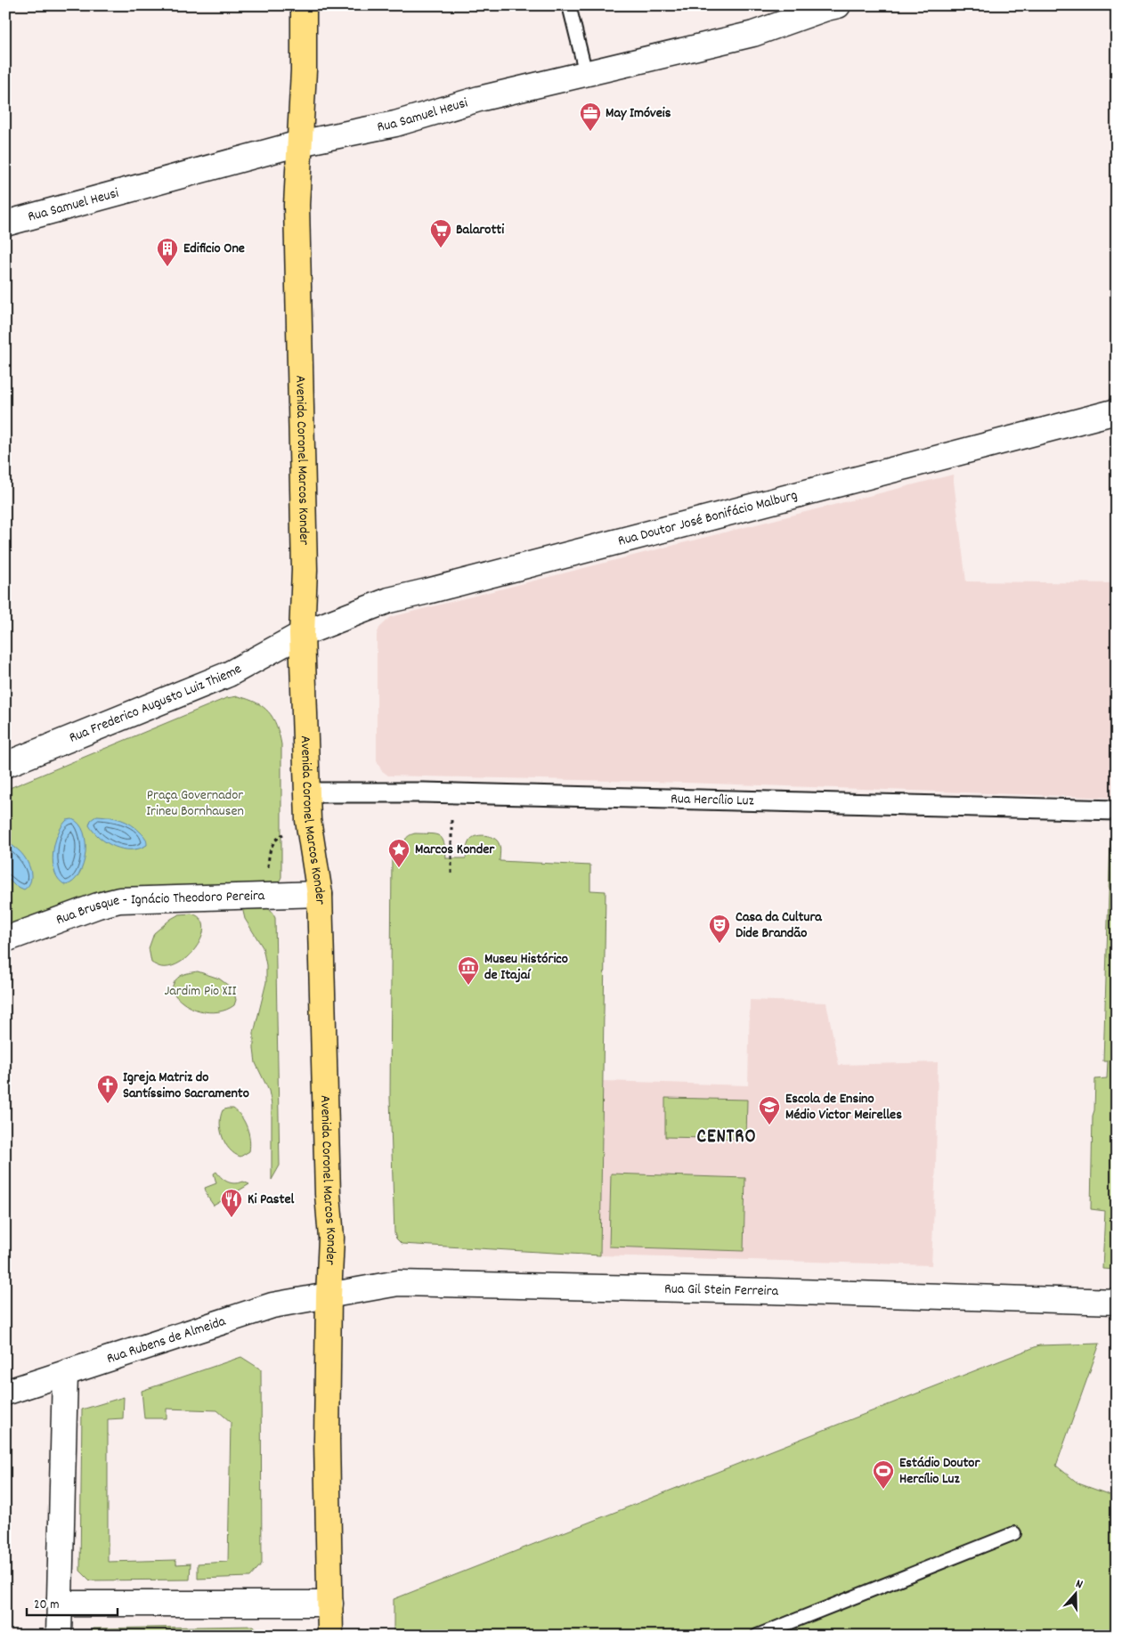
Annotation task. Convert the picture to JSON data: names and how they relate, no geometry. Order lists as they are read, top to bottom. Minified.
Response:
{"streets":{"main road":["Rua Samuel Heusi","Avenida Coronel Marcos Konder","Rua Doutor José Bonifácio Malburg","Rua Frederico Augusto Luiz Thieme","Rua Brusque - Ignácio Theodoro Pereira","Rua Gil Stein Ferreira","Rua Rubens de Almeida"],"street":["Rua Hercílio Luz"]},"crossings":[["Rua Samuel Heusi","Avenida Coronel Marcos Konder"],["Avenida Coronel Marcos Konder","Rua Doutor José Bonifácio Malburg"],["Avenida Coronel Marcos Konder","Rua Frederico Augusto Luiz Thieme"],["Avenida Coronel Marcos Konder","Rua Hercílio Luz"],["Avenida Coronel Marcos Konder","Rua Brusque - Ignácio Theodoro Pereira"],["Avenida Coronel Marcos Konder","Rua Gil Stein Ferreira"],["Avenida Coronel Marcos Konder","Rua Rubens de Almeida"],["Rua Doutor José Bonifácio Malburg","Rua Frederico Augusto Luiz Thieme"],["Rua Gil Stein Ferreira","Rua Rubens de Almeida"]],"districts":["CENTRO"],"parks":["Praça Governador Irineu Bornhausen","Jardim Pio XII"],"places":{"office":["May Imóveis"],"supermarket":["Balarotti"],"building":["Edificio One"],"place":["Marcos Konder"],"theatre":["Casa da Cultura Dide Brandão"],"museum":["Museu Histórico de Itajaí"],"church":["Igreja Matriz do Santíssimo Sacramento"],"school or university":["Escola de Ensino Médio Victor Meirelles"],"restaurant":["Ki Pastel"],"sports":["Estádio Doutor Hercílio Luz"]},"scale_bar":"20 m","north":"top"}
